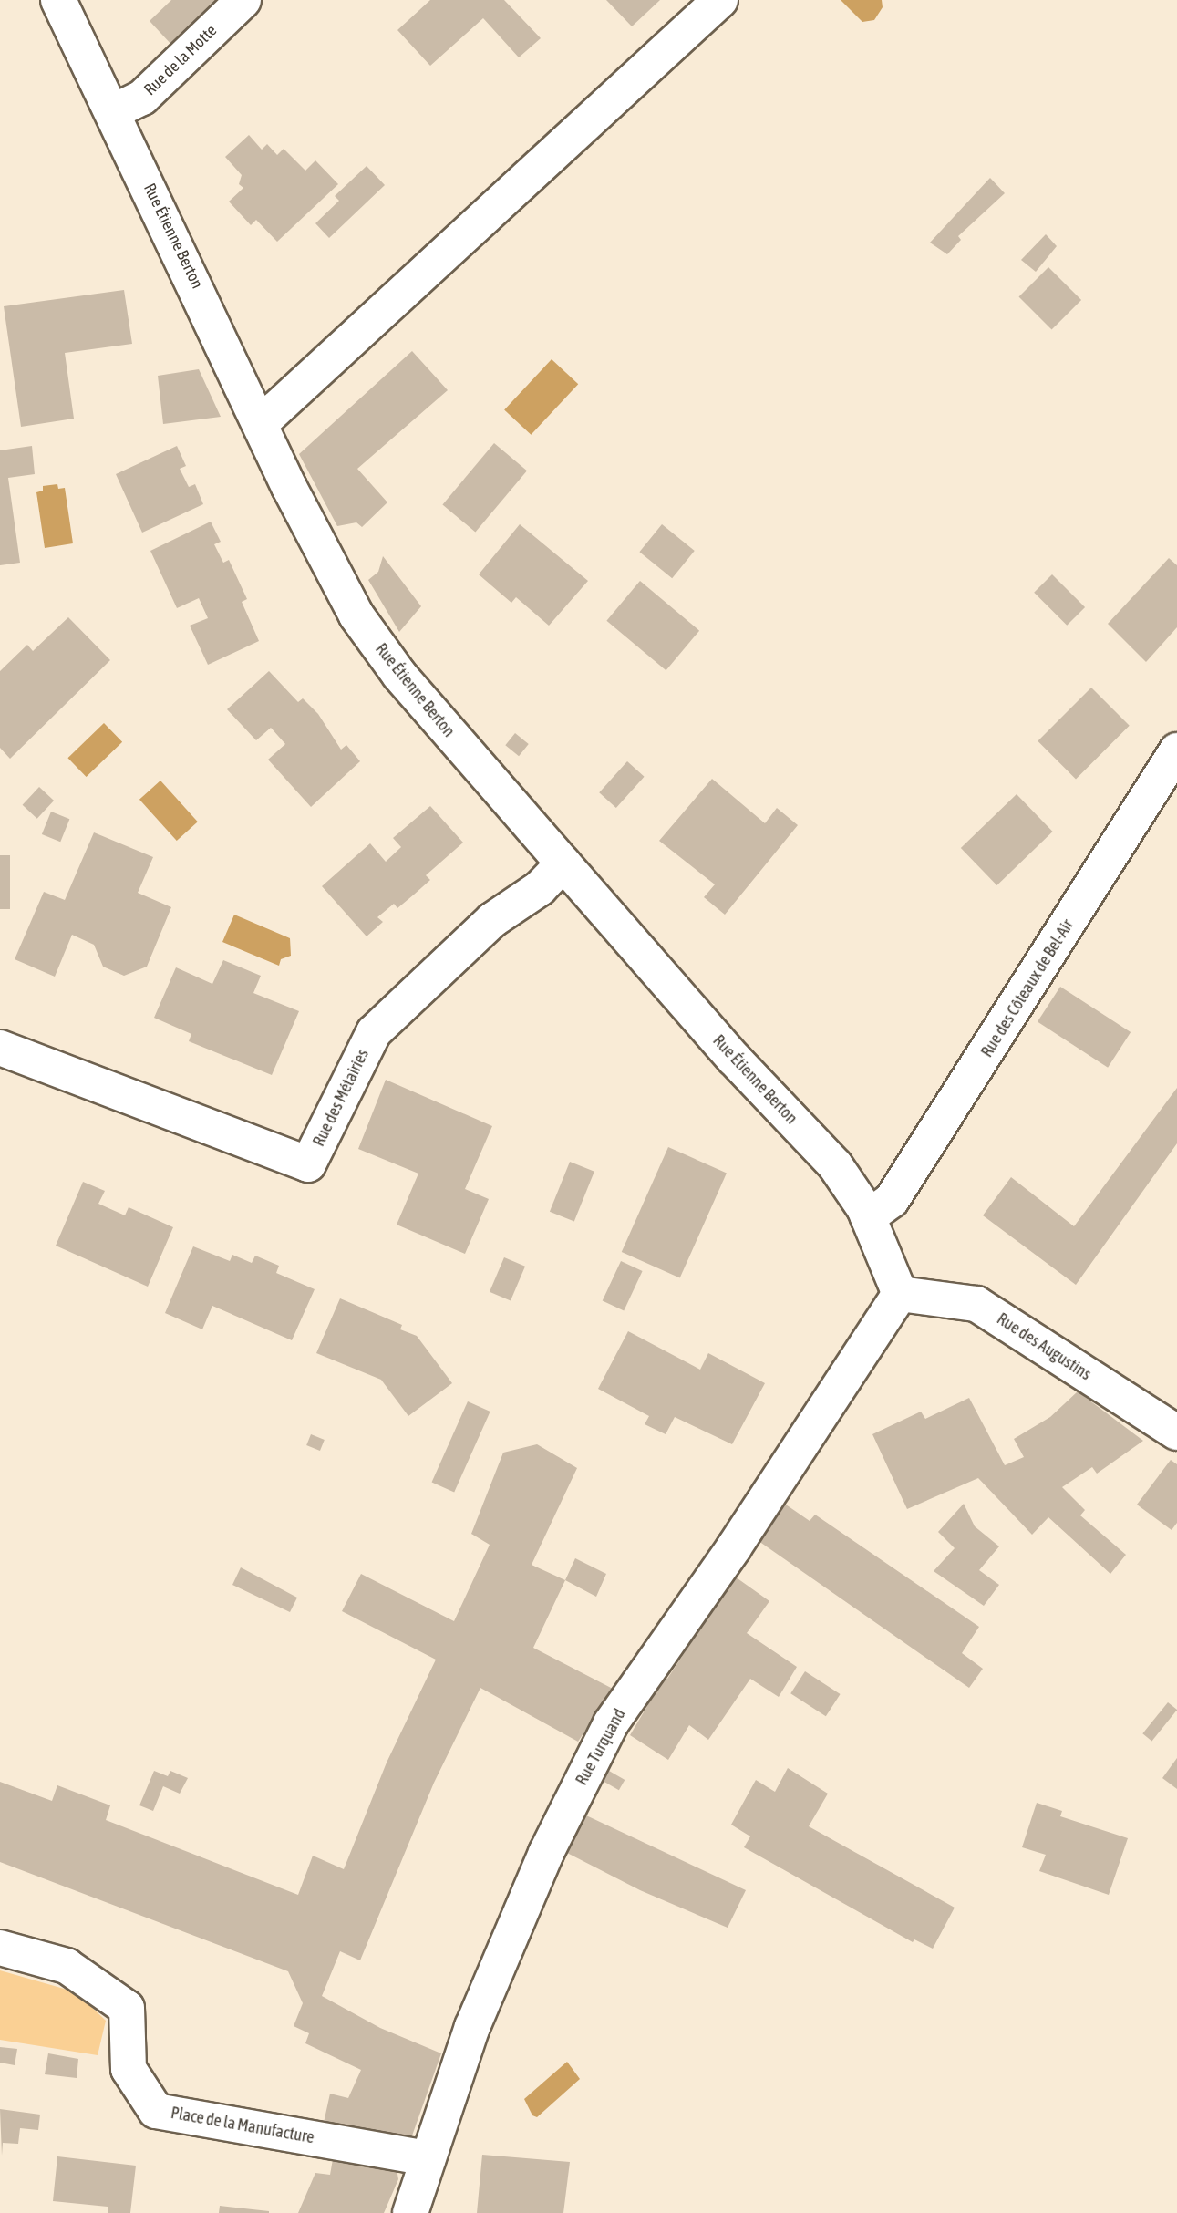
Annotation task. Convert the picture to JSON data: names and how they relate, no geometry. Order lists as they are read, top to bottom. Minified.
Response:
{"streets":{"street":["Rue de la Motte","Rue Étienne Berton","Rue des Côteaux de Bel-Air","Rue des Métairies","Rue des Augustins","Rue Turquand","Place de la Manufacture"]},"crossings":[["Rue de la Motte","Rue Étienne Berton"],["Rue Étienne Berton","Rue des Côteaux de Bel-Air"],["Rue Étienne Berton","Rue des Métairies"],["Rue Étienne Berton","Rue des Augustins"],["Rue Étienne Berton","Rue Turquand"],["Rue des Augustins","Rue Turquand"],["Rue Turquand","Place de la Manufacture"]]}
